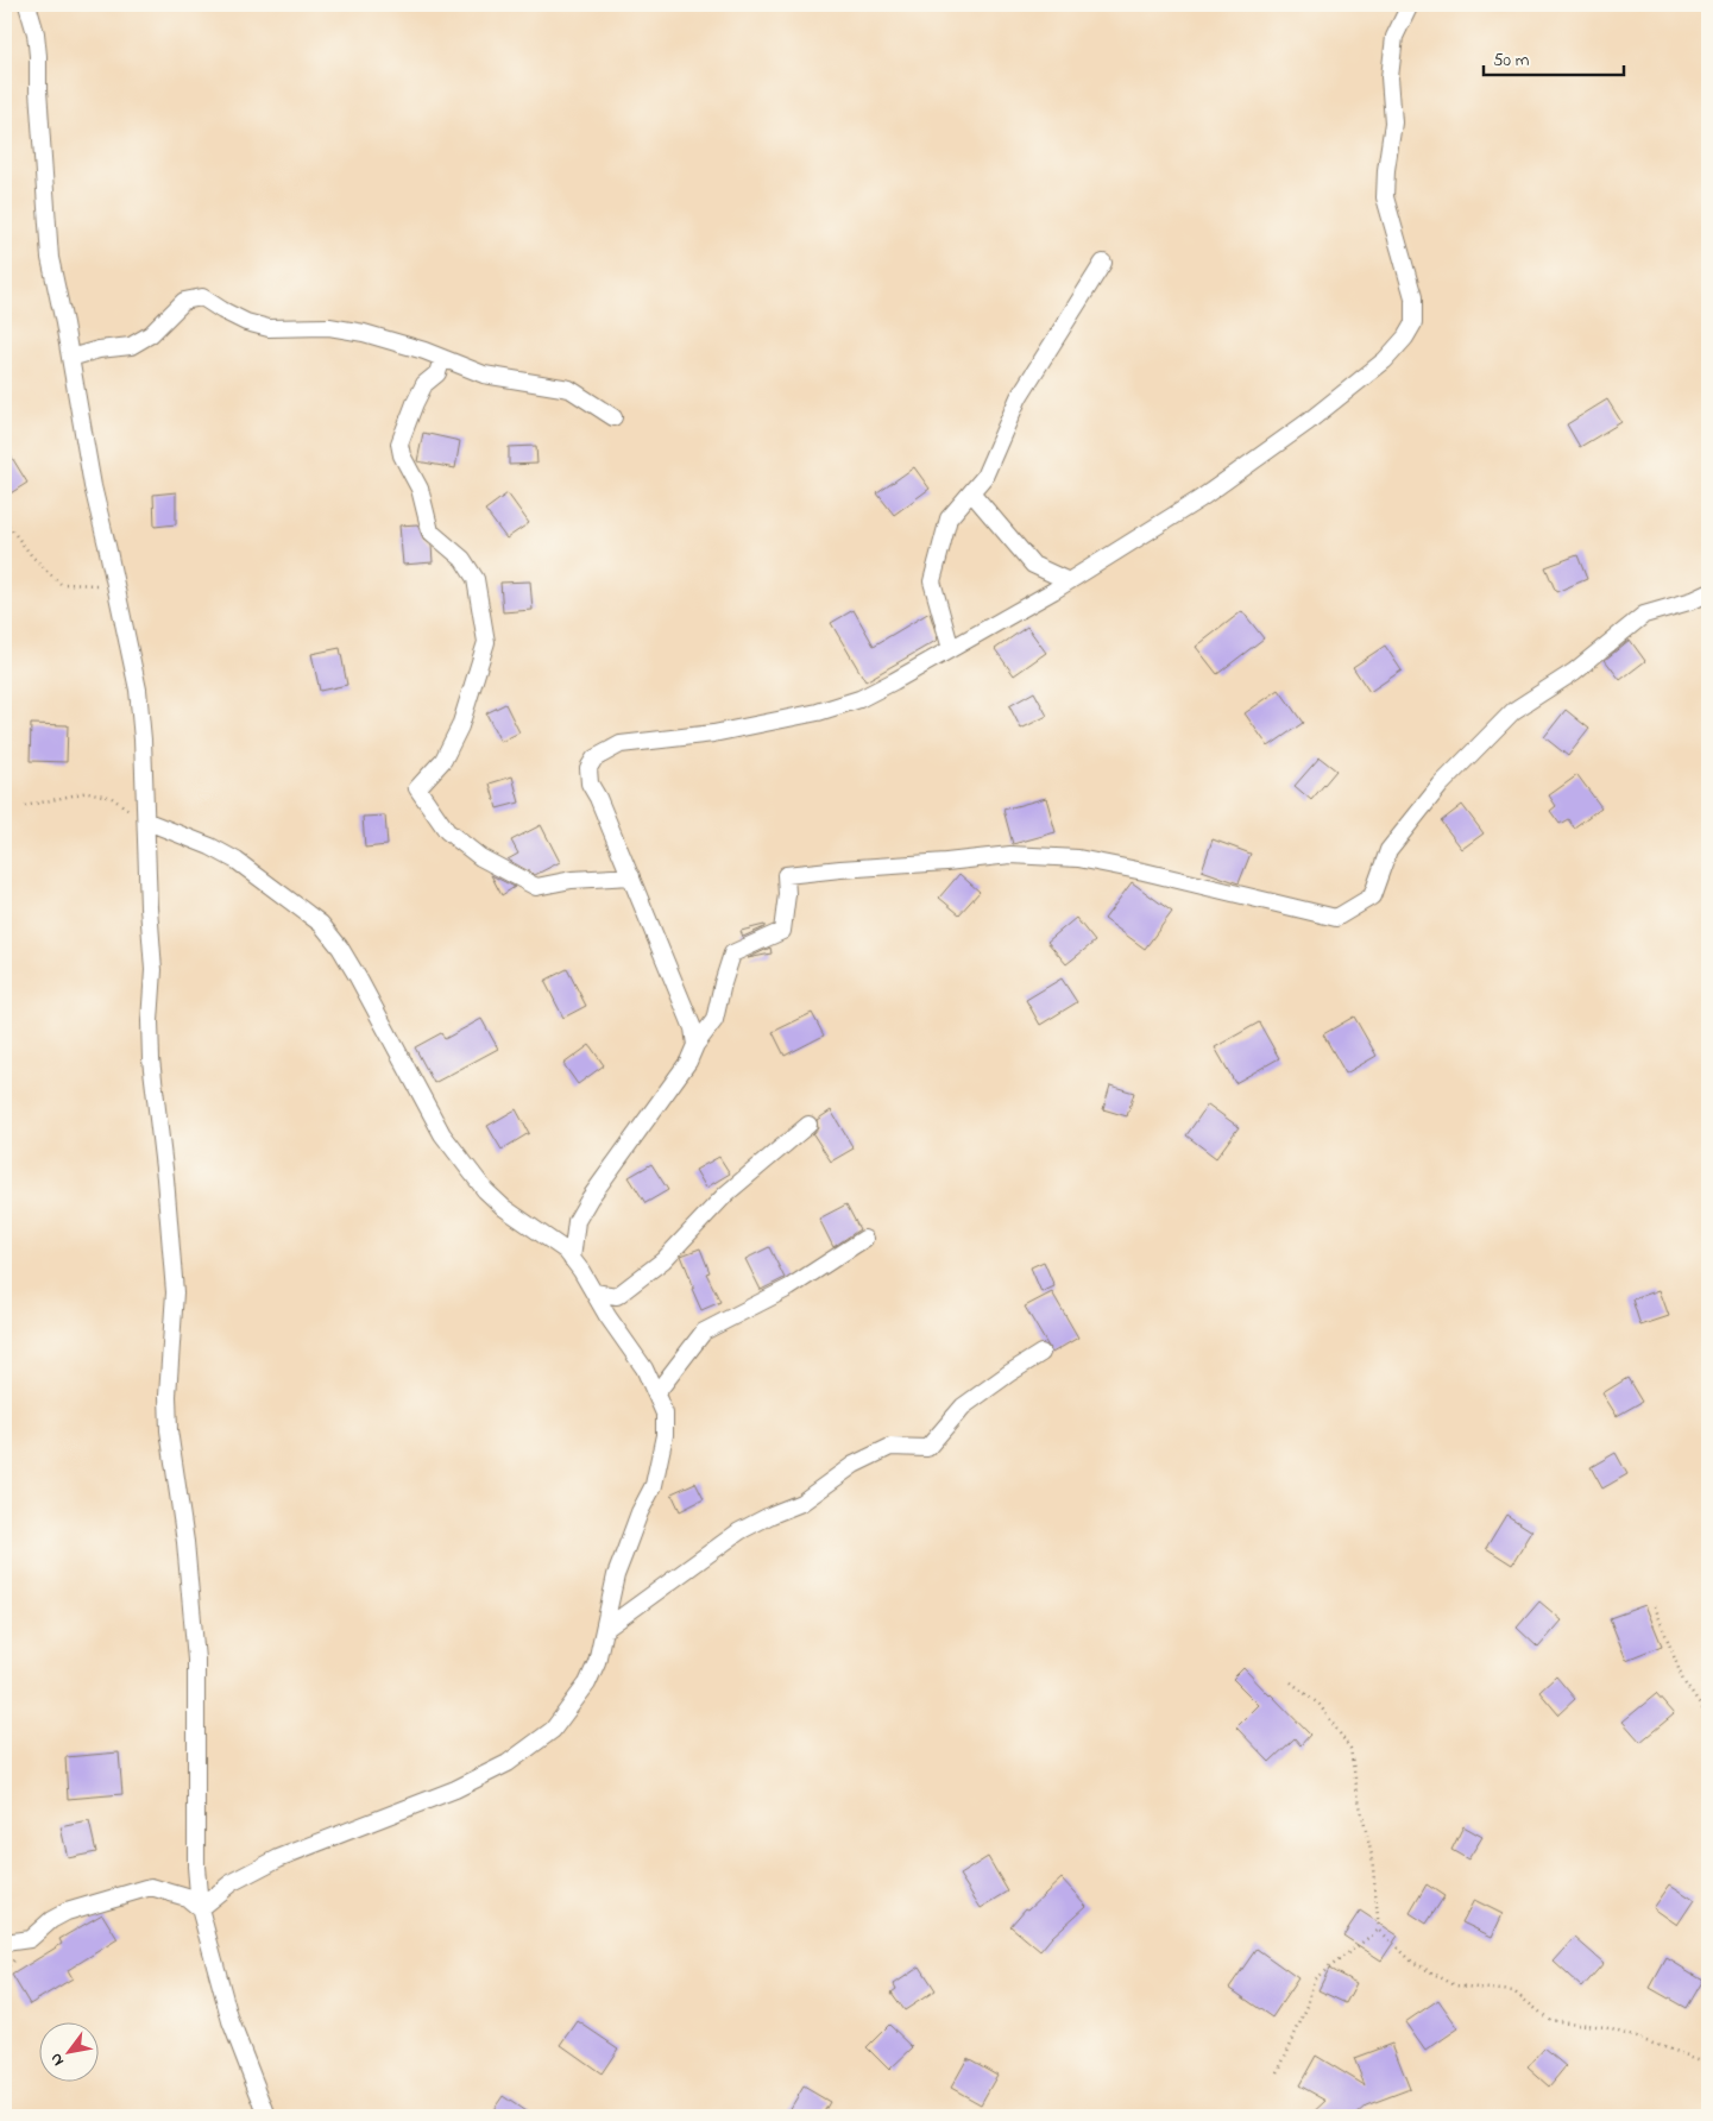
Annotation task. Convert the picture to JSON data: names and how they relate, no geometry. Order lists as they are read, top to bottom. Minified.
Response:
{"scale_bar":"50 m","north":"bottom left"}
